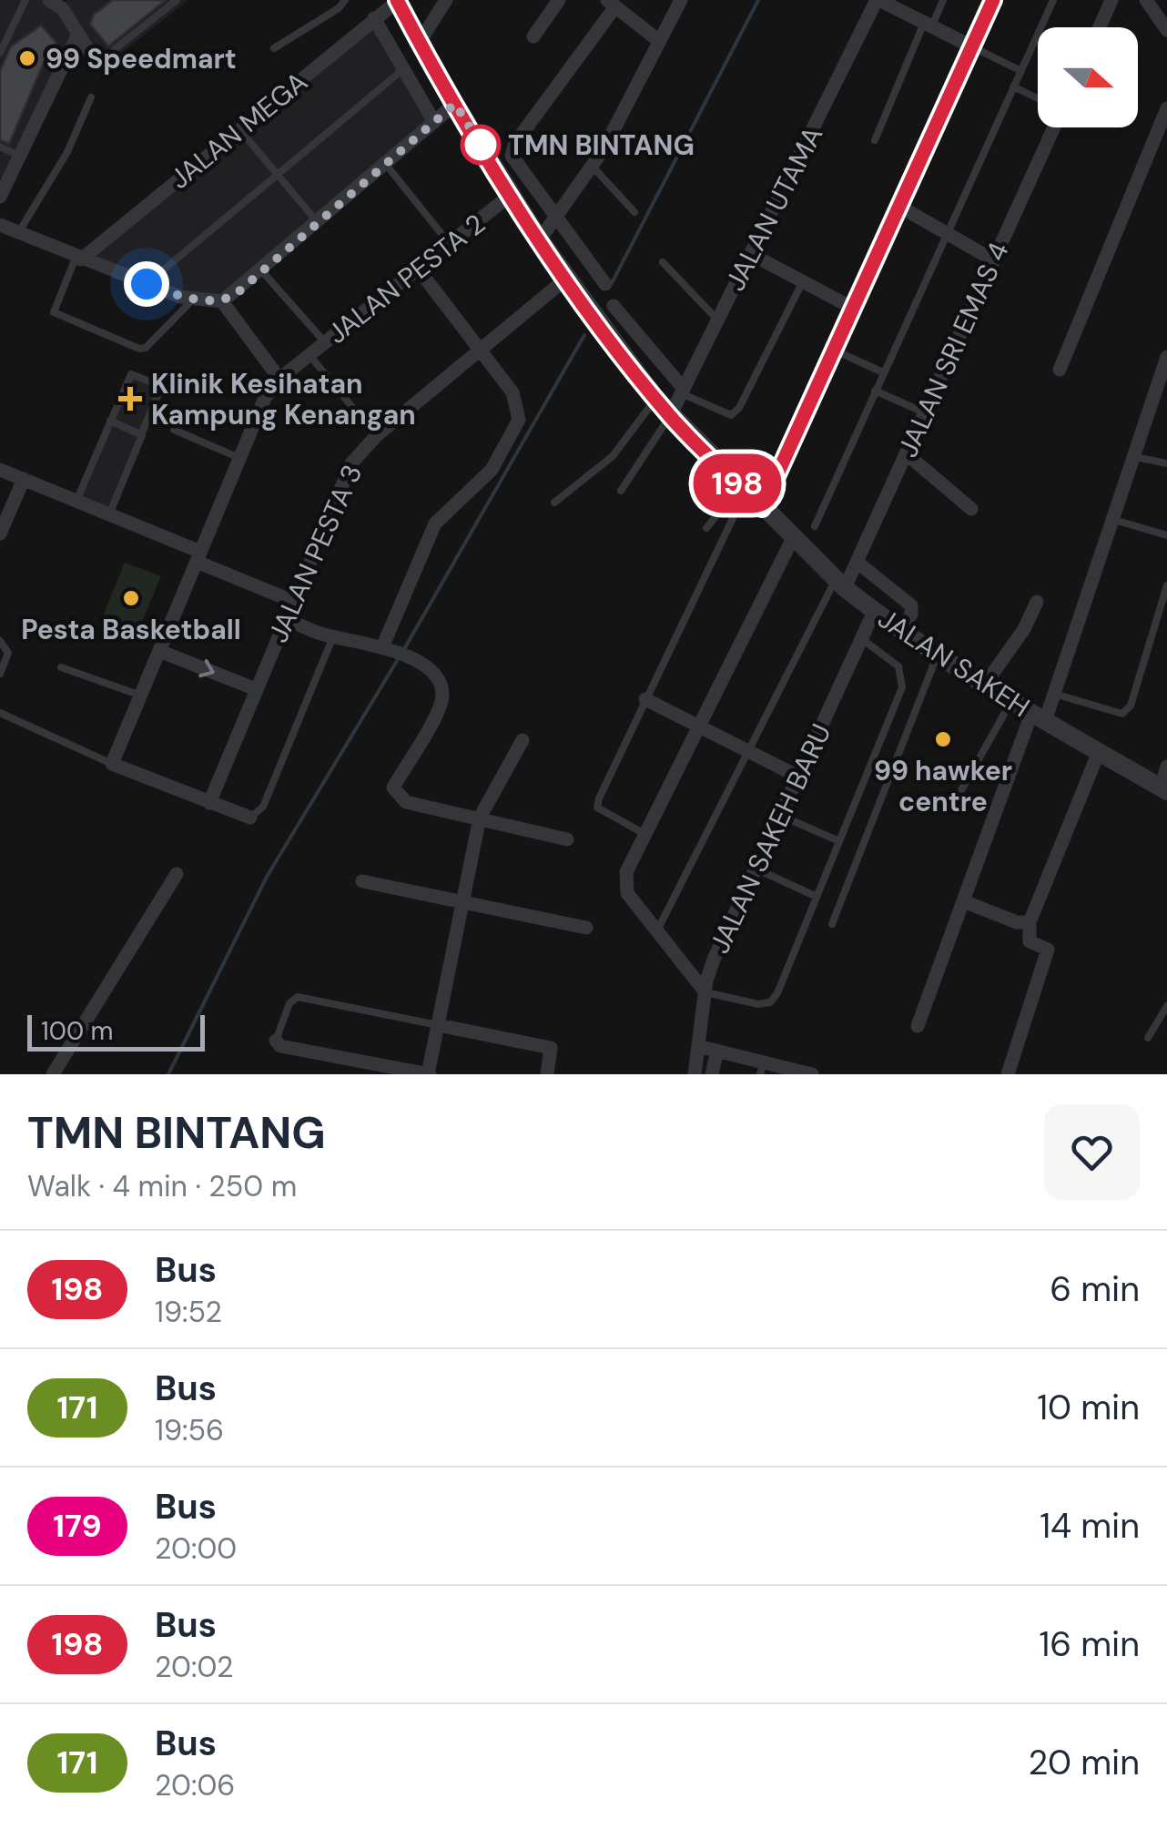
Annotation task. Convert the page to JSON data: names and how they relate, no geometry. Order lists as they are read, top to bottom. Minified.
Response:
{"streets":{"street":["JALAN MEGA","JALAN UTAMA","JALAN PESTA 2","JALAN SRI EMAS 4","JALAN PESTA 3","JALAN SAKEH","JALAN SAKEH BARU"]},"crossings":[["JALAN MEGA","JALAN SAKEH"],["JALAN UTAMA","JALAN SAKEH"],["JALAN PESTA 2","JALAN SAKEH"],["JALAN SRI EMAS 4","JALAN SAKEH"],["JALAN PESTA 3","JALAN SAKEH"],["JALAN SAKEH","JALAN SAKEH BARU"]],"places":{"other":["99 Speedmart","TMN BINTANG","Pesta Basketball","99 hawker centre"],"health":["Klinik Kesihatan Kampung Kenangan"]},"lines":["bus line 198"],"scale_bar":"100 m","north":"right","page":{"on_map":"198","scale":"100 m","heading":["TMN BINTANG","Walk · 4 min · 250 m"],"list":[{"mark":"198","name":"Bus","note":"19:52","value":"6 min"},{"mark":"171","name":"Bus","note":"19:56","value":"10 min"},{"mark":"179","name":"Bus","note":"20:00","value":"14 min"},{"mark":"198","name":"Bus","note":"20:02","value":"16 min"},{"mark":"171","name":"Bus","note":"20:06","value":"20 min"}]}}
